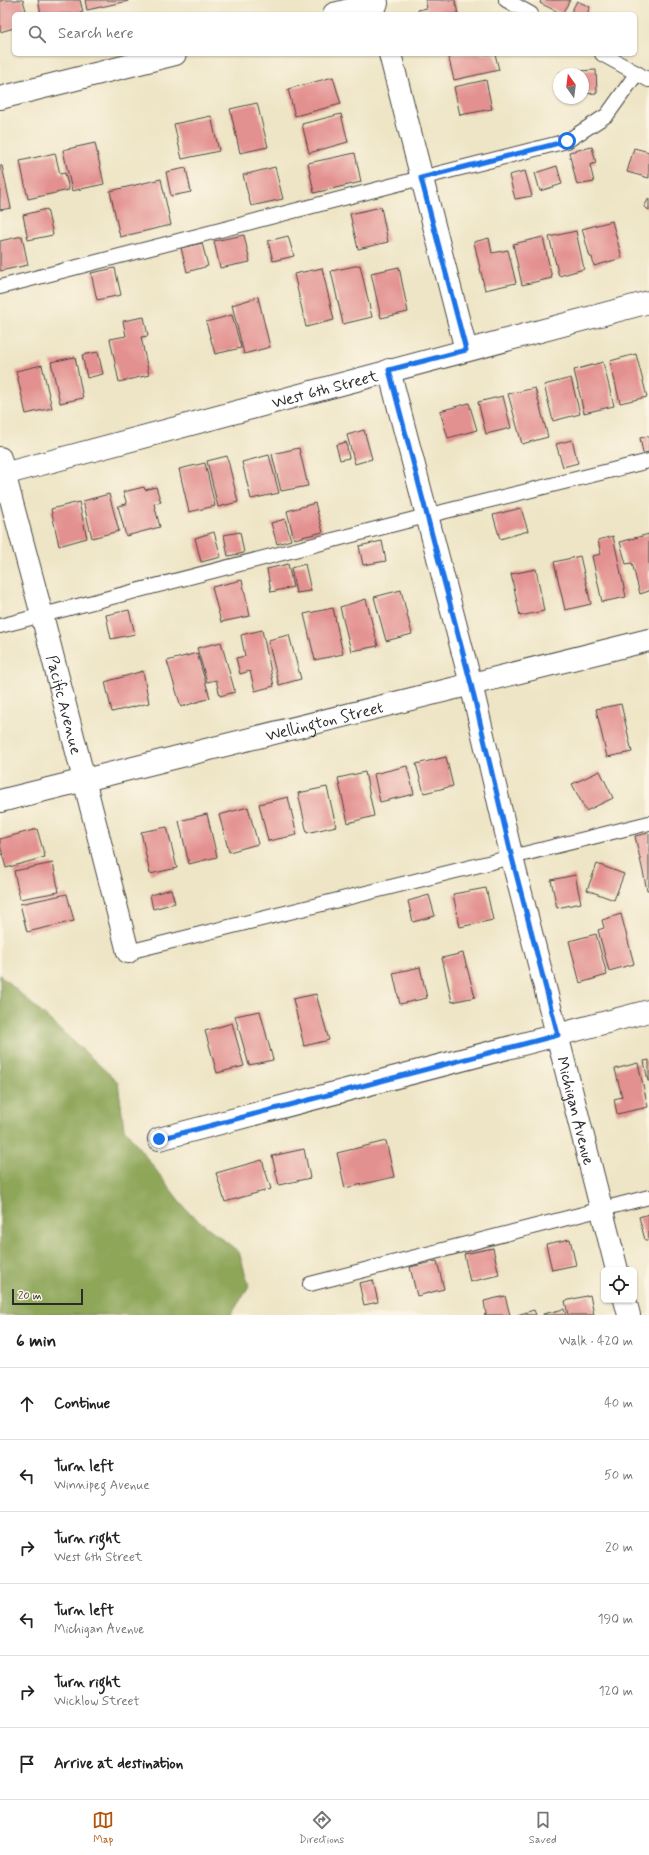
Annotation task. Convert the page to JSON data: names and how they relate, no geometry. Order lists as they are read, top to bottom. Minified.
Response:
{"streets":{"street":["West 6th Street","Pacific Avenue","Wellington Street","Michigan Avenue"]},"crossings":[["West 6th Street","Pacific Avenue"],["West 6th Street","Michigan Avenue"],["Pacific Avenue","Wellington Street"],["Wellington Street","Michigan Avenue"]],"scale_bar":"20 m","north":"top","page":{"search":"Search here","scale":"20 m","heading":["6 min","Walk · 420 m"],"list":[["Continue","40 m"],["Turn left","Winnipeg Avenue","50 m"],["Turn right","West 6th Street","20 m"],["Turn left","Michigan Avenue","190 m"],["Turn right","Wicklow Street","120 m"],"Arrive at destination"],"nav":["Map","Directions","Saved"]}}
